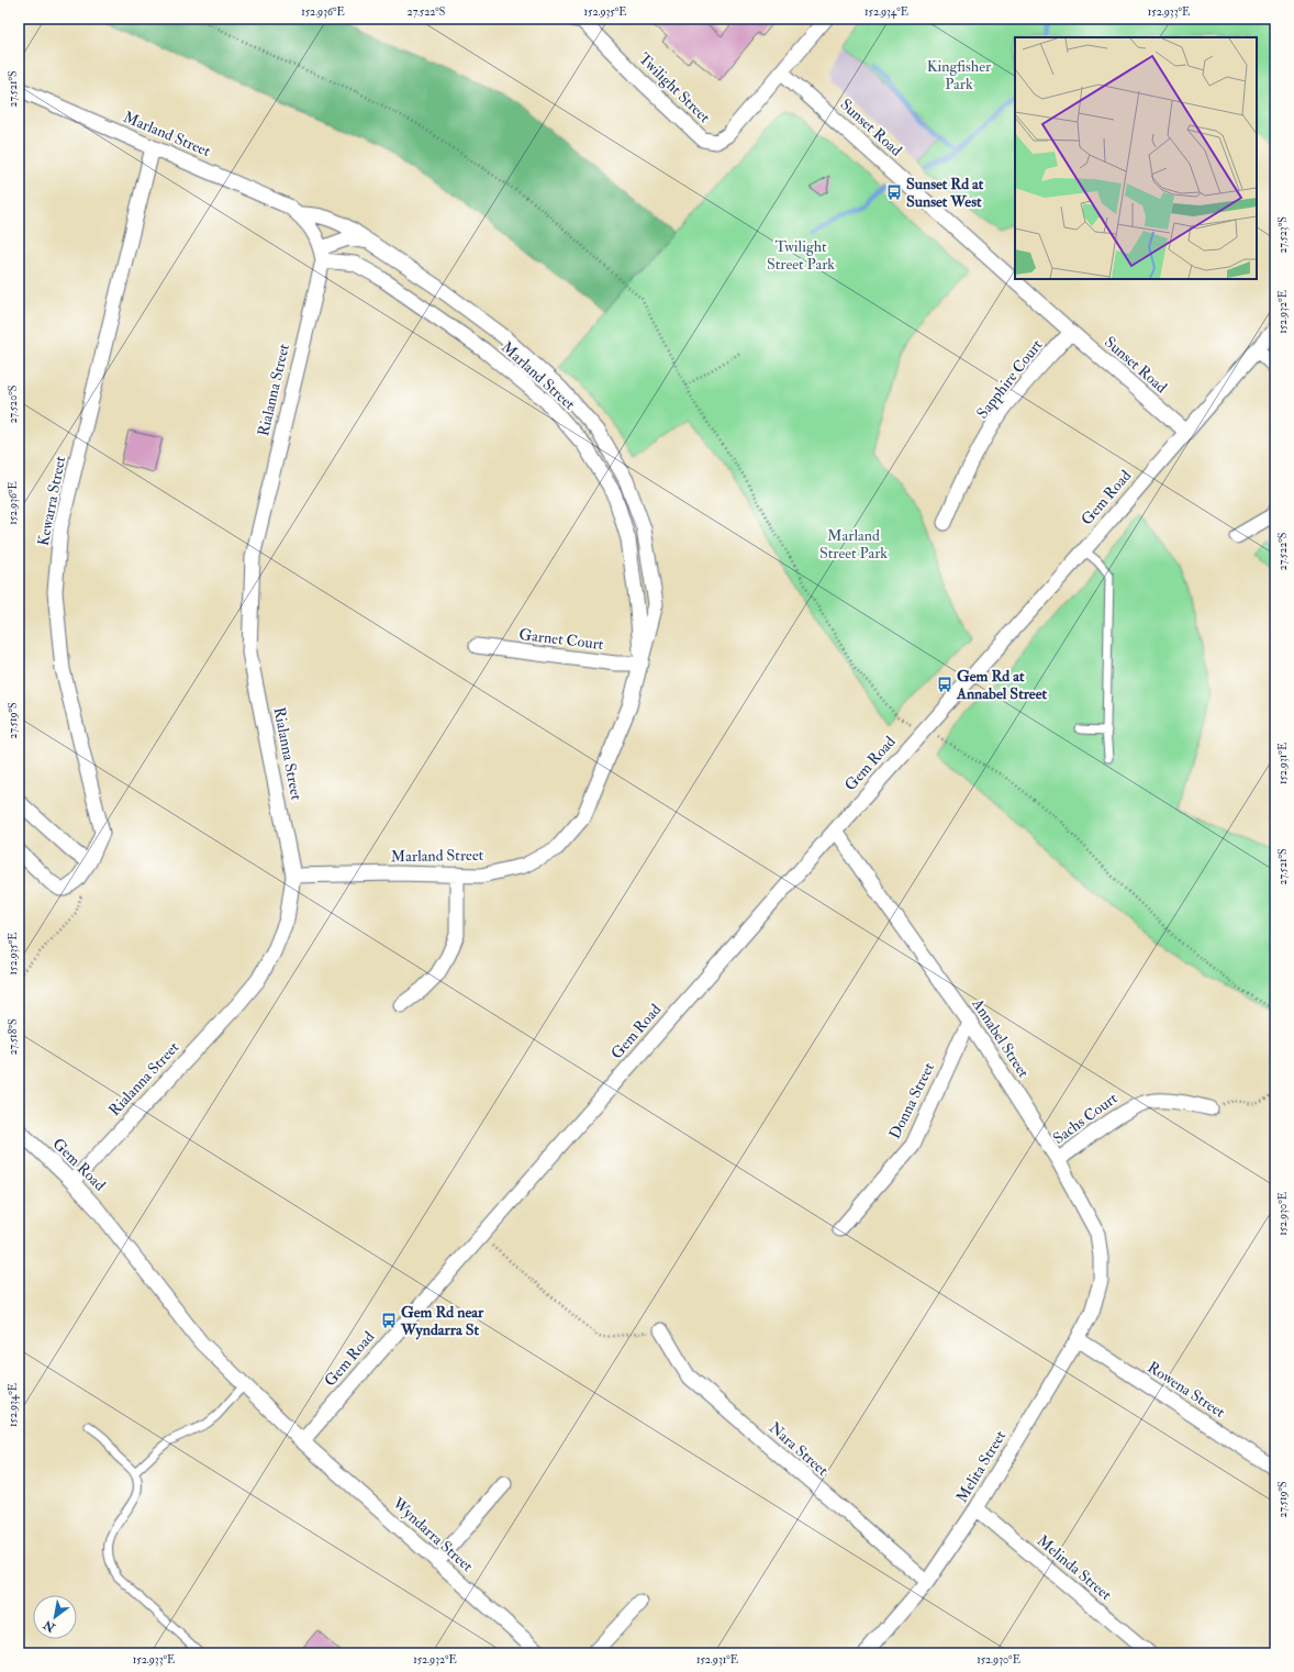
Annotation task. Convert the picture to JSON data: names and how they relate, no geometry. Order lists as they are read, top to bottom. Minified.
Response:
{"streets":{"street":["Twilight Street","Sunset Road","Marland Street","Sapphire Court","Rialanna Street","Gem Road","Kewarra Street","Garnet Court","Annabel Street","Donna Street","Sachs Court","Rowena Street","Nara Street","Melita Street","Wyndarra Street","Melinda Street"]},"crossings":[["Twilight Street","Sunset Road"],["Sunset Road","Sapphire Court"],["Sunset Road","Gem Road"],["Marland Street","Rialanna Street"],["Marland Street","Kewarra Street"],["Marland Street","Garnet Court"],["Rialanna Street","Gem Road"],["Gem Road","Annabel Street"],["Gem Road","Wyndarra Street"],["Annabel Street","Donna Street"],["Annabel Street","Sachs Court"],["Annabel Street","Melita Street"],["Rowena Street","Melita Street"],["Nara Street","Melita Street"],["Melita Street","Melinda Street"]],"parks":["Kingfisher Park","Twilight Street Park","Marland Street Park"],"places":{"bus stop":["Sunset Rd at Sunset West","Gem Rd at Annabel Street","Gem Rd near Wyndarra St"]},"north":"bottom left","coordinates":["152.936°E","27.522°S","152.935°E","152.934°E","152.933°E","27.521°S","27.523°S","152.932°E","27.520°S","27.519°S","152.931°E","27.518°S","152.930°E"]}
